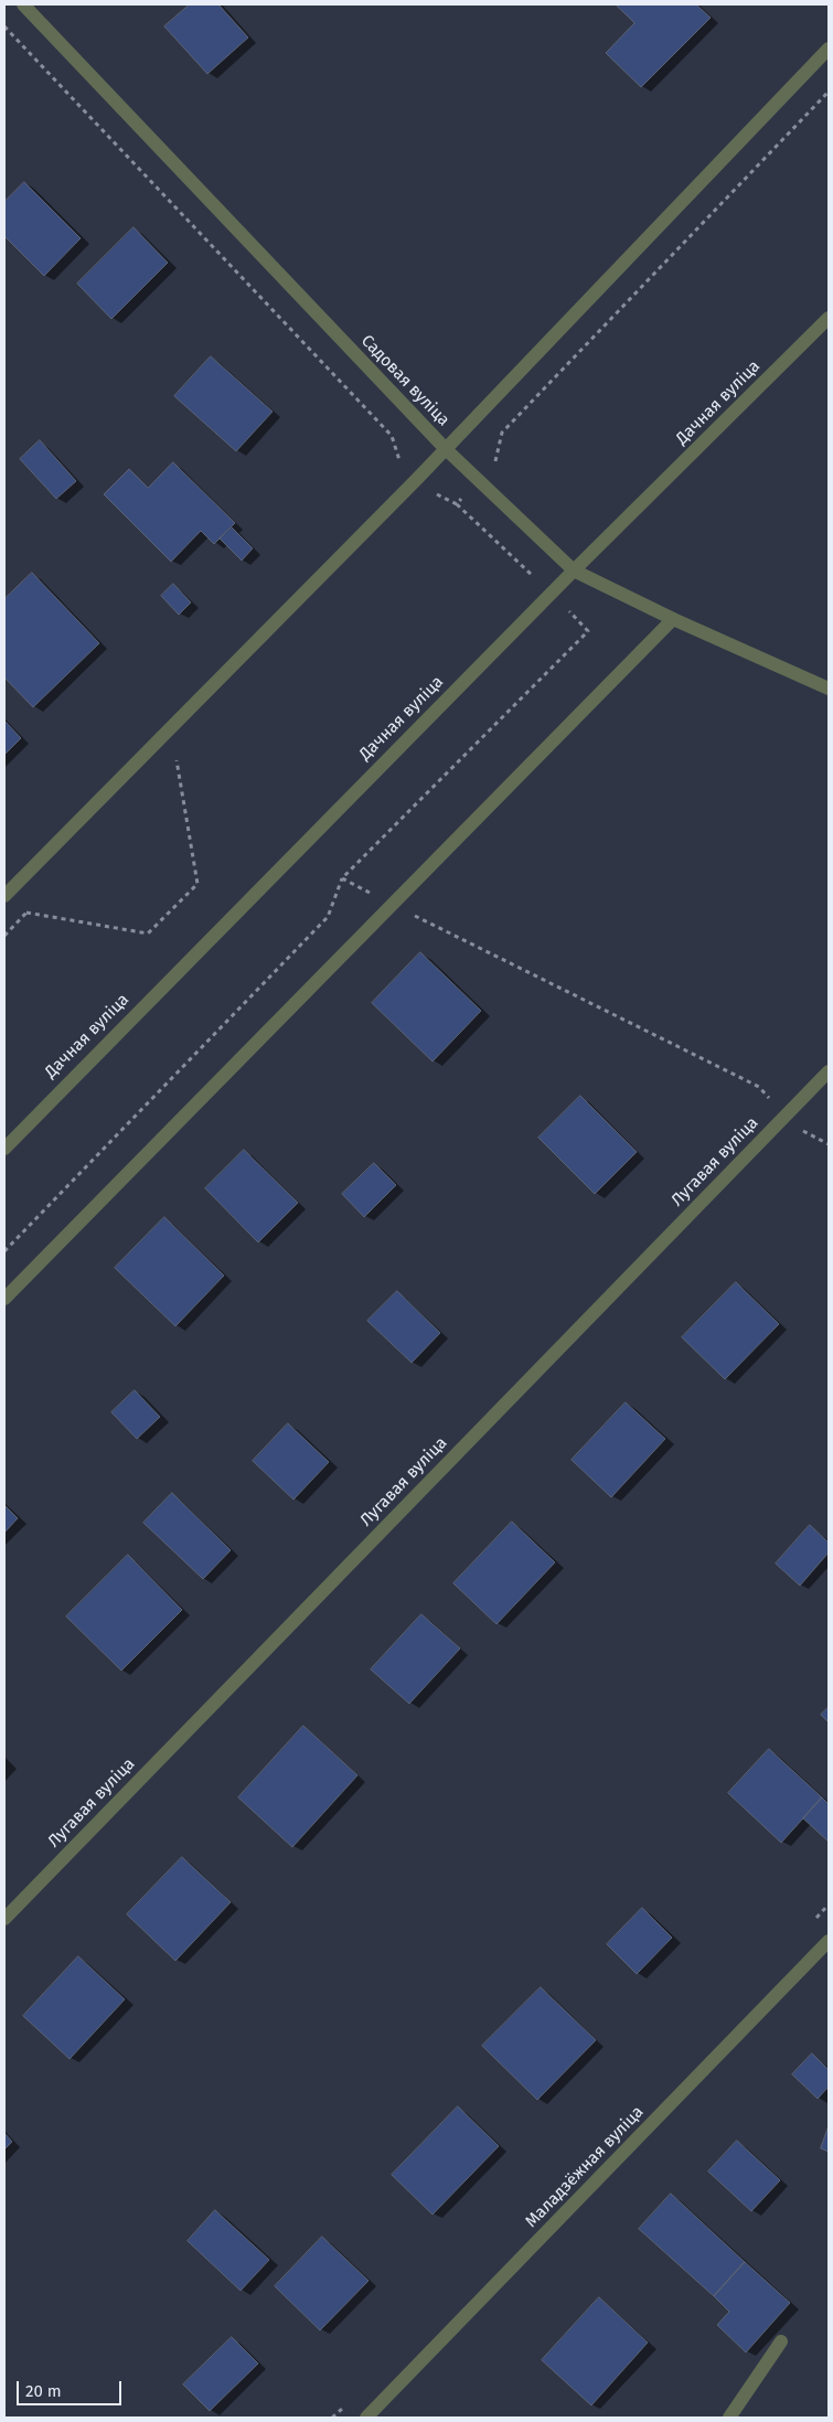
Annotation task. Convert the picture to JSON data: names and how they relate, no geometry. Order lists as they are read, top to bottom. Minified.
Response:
{"streets":{"street":["Садовая вуліца","Дачная вуліца","Лугавая вуліца","Маладзёжная вуліца"]},"crossings":[["Садовая вуліца","Дачная вуліца"]],"scale_bar":"20 m"}
